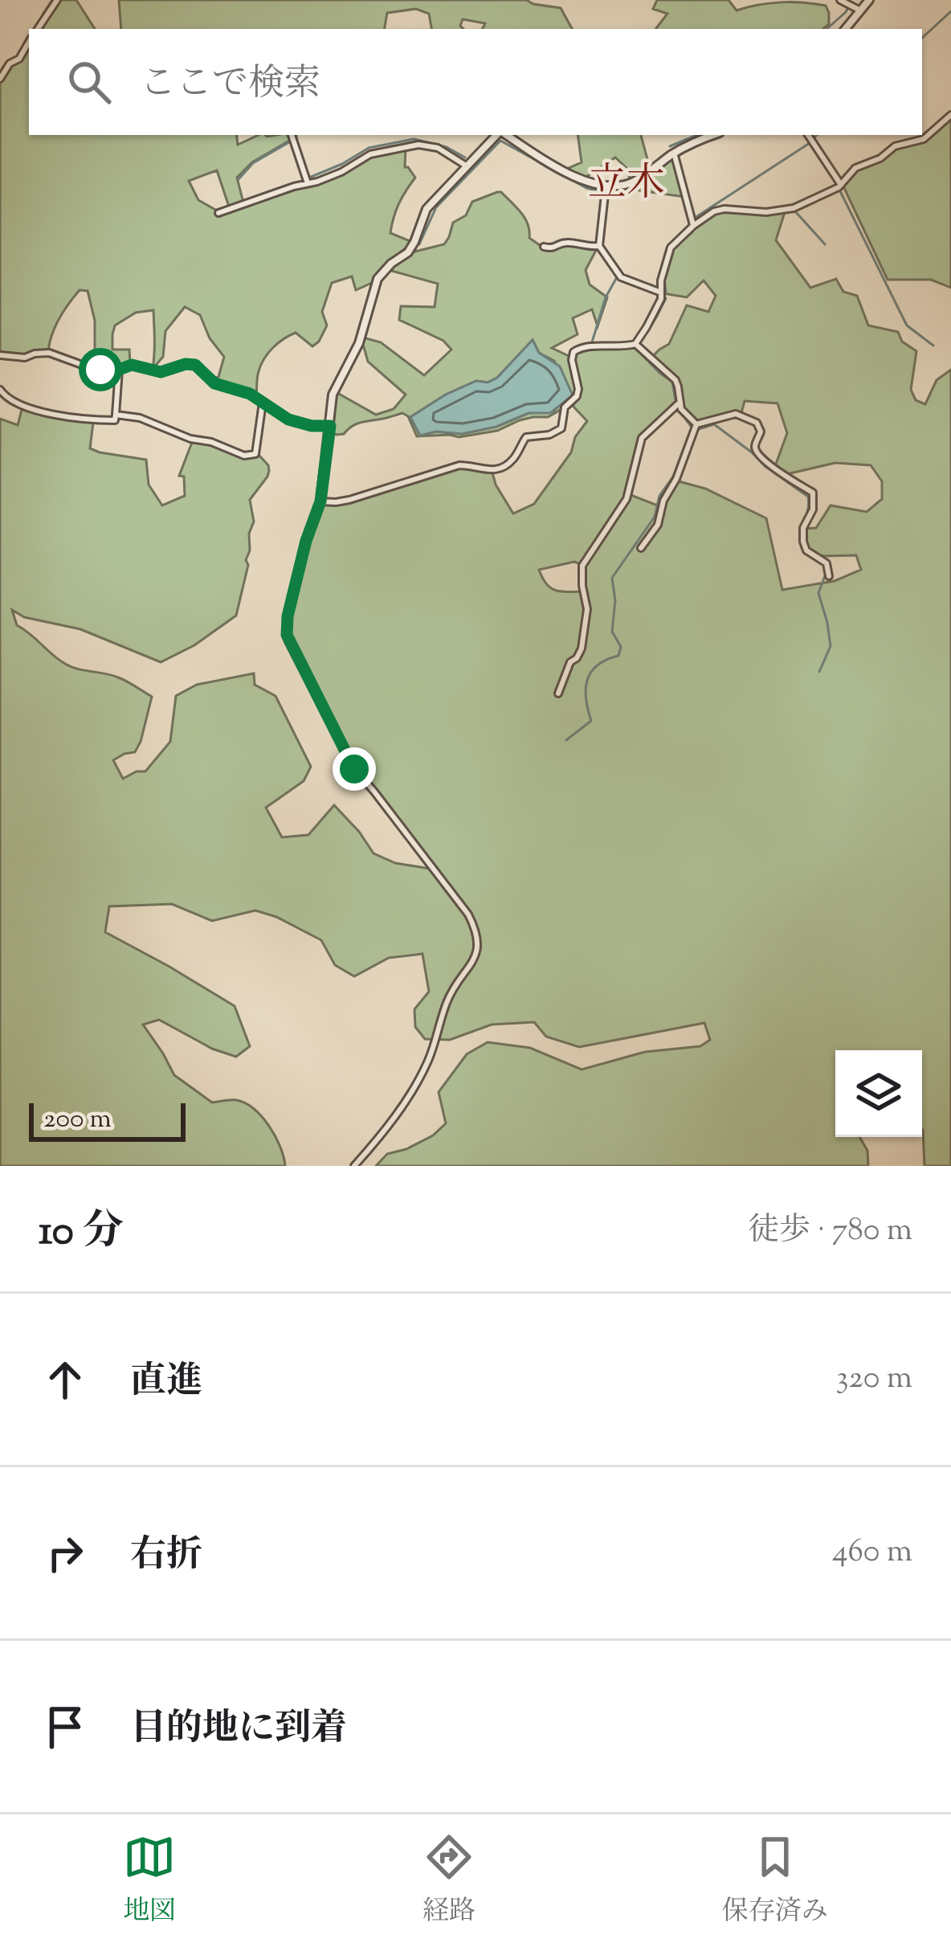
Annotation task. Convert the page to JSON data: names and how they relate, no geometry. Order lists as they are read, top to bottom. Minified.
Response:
{"districts":["立木"],"scale_bar":"200 m","page":{"search":"ここで検索","scale":"200 m","heading":["10 分","徒歩 · 780 m"],"list":[["直進","320 m"],["右折","460 m"],"目的地に到着"],"nav":["地図","経路","保存済み"]}}
